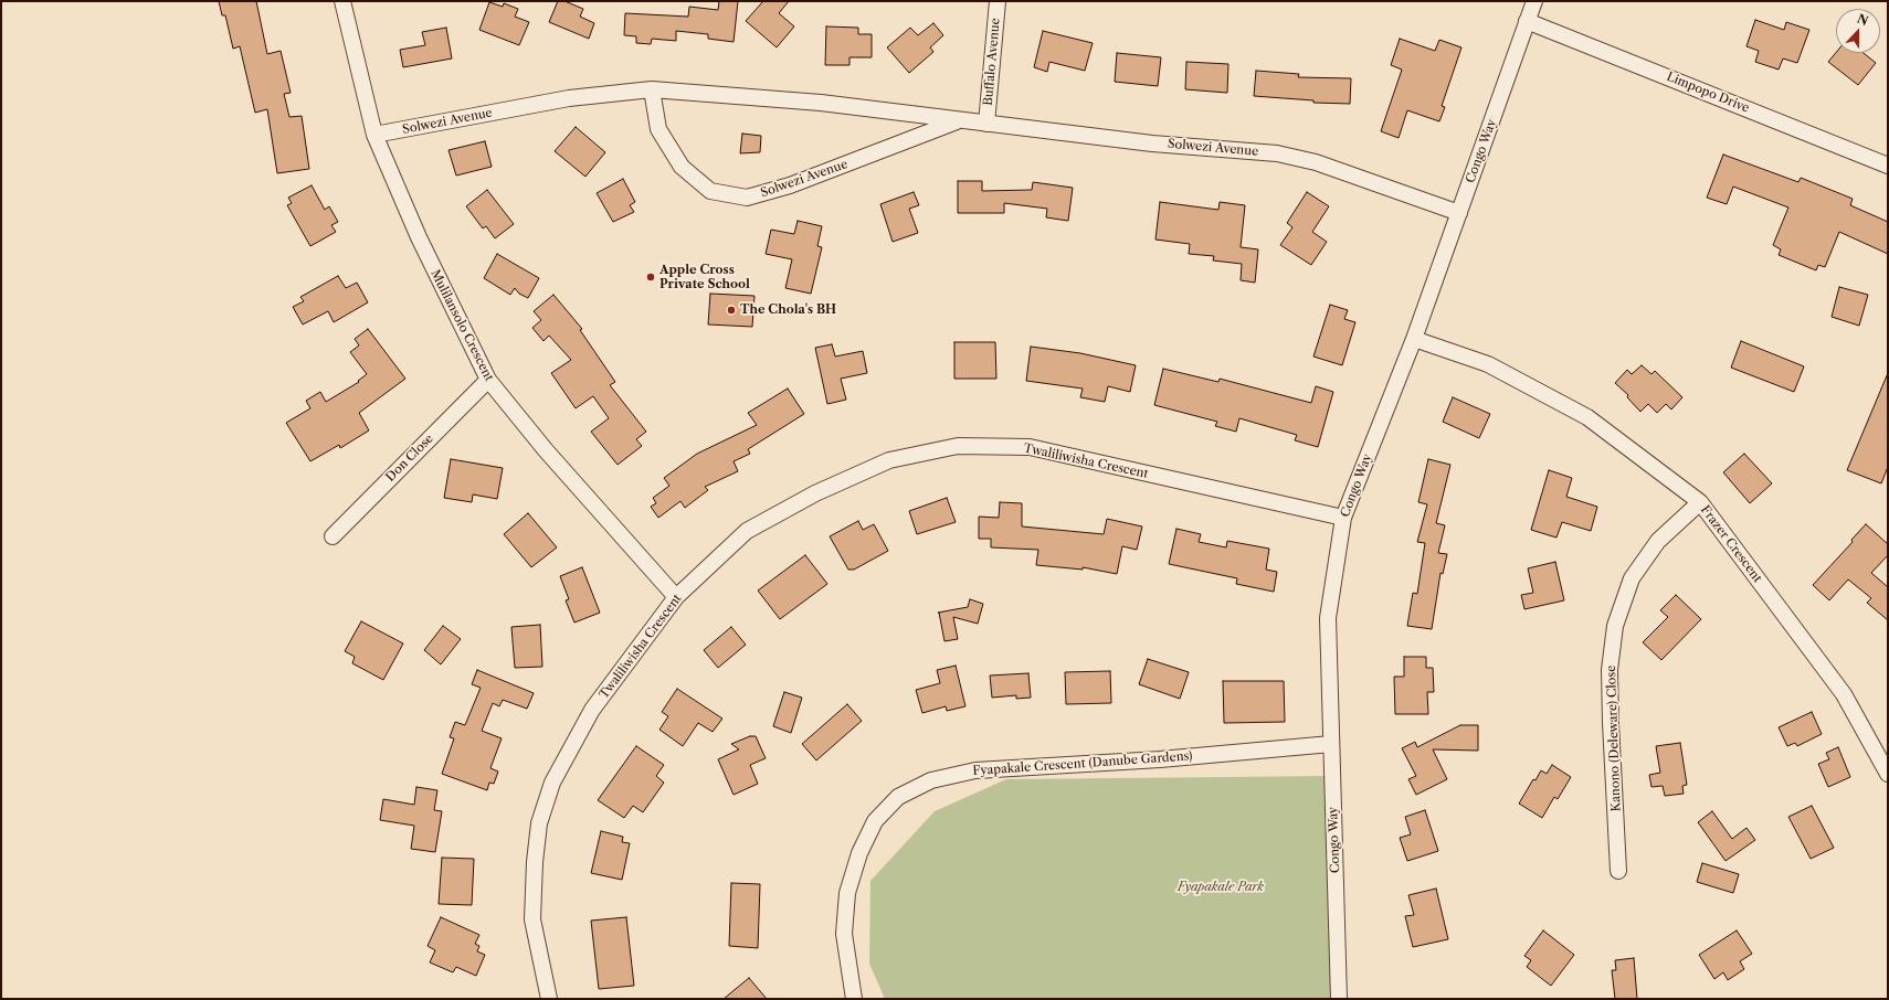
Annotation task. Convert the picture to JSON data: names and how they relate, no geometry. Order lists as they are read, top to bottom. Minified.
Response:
{"streets":{"street":["Buffalo Avenue","Limpopo Drive","Solwezi Avenue","Congo Way","Mulilansolo Crescent","Don Close","Twaliliwisha Crescent","Frazer Crescent","Kanono (Deleware) Close","Fyapakale Crescent (Danube Gardens)"]},"crossings":[["Buffalo Avenue","Solwezi Avenue"],["Limpopo Drive","Congo Way"],["Solwezi Avenue","Congo Way"],["Solwezi Avenue","Mulilansolo Crescent"],["Congo Way","Twaliliwisha Crescent"],["Congo Way","Frazer Crescent"],["Congo Way","Fyapakale Crescent (Danube Gardens)"],["Mulilansolo Crescent","Don Close"],["Mulilansolo Crescent","Twaliliwisha Crescent"],["Frazer Crescent","Kanono (Deleware) Close"]],"parks":["Fyapakale Park"],"places":["Apple Cross Private School","The Chola's BH"],"north":"top"}
